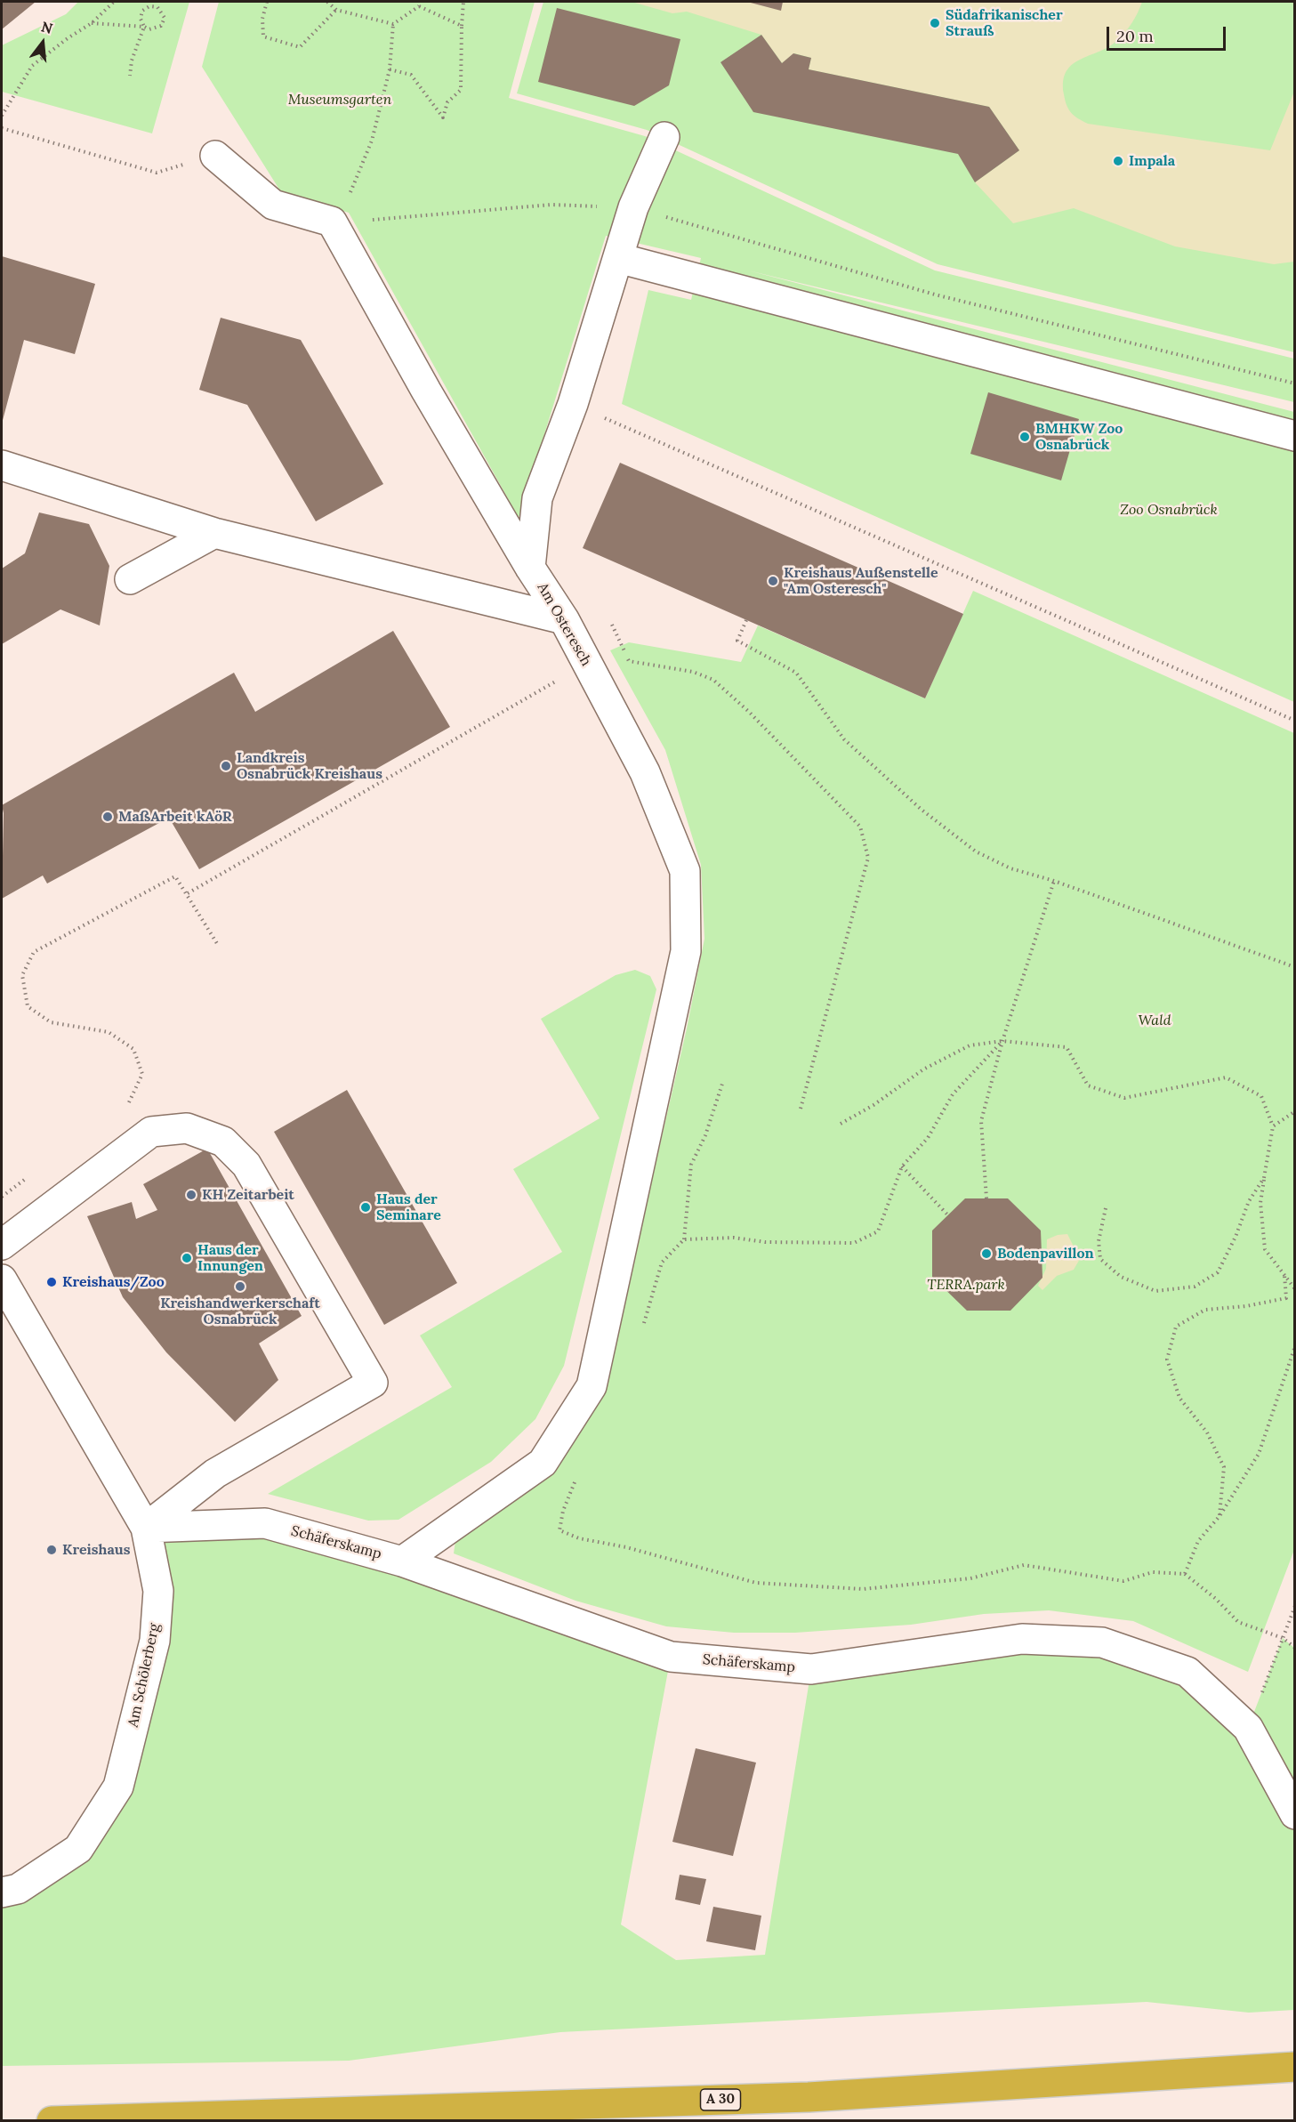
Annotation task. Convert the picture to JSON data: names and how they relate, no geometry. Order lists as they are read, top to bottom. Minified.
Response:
{"streets":{"highway":["A 30"],"street":["Am Osteresch","Schäferskamp","Am Schölerberg"]},"crossings":[["Am Osteresch","Schäferskamp"],["Schäferskamp","Am Schölerberg"]],"parks":["Museumsgarten","Zoo Osnabrück","Wald","TERRA.park"],"places":["Südafrikanischer Strauß","Impala","BMHKW Zoo Osnabrück","Kreishaus Außenstelle \"Am Osteresch\"","Landkreis Osnabrück Kreishaus","MaßArbeit kAöR","KH Zeitarbeit","Haus der Seminare","Bodenpavillon","Haus der Innungen","Kreishaus/Zoo","Kreishandwerkerschaft Osnabrück","Kreishaus"],"scale_bar":"20 m","north":"top"}
